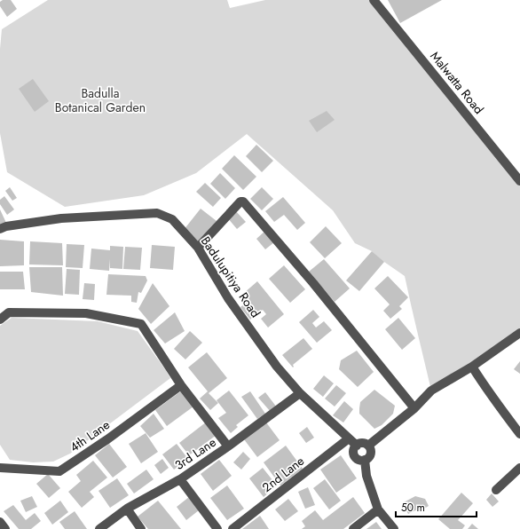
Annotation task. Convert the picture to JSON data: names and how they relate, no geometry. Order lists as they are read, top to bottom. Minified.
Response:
{"streets":{"street":["Malwatta Road","Badulupitiya Road","4th Lane","3rd Lane","2nd Lane"]},"crossings":[["Badulupitiya Road","3rd Lane"],["Badulupitiya Road","2nd Lane"]],"parks":["Badulla Botanical Garden"],"scale_bar":"50 m"}
